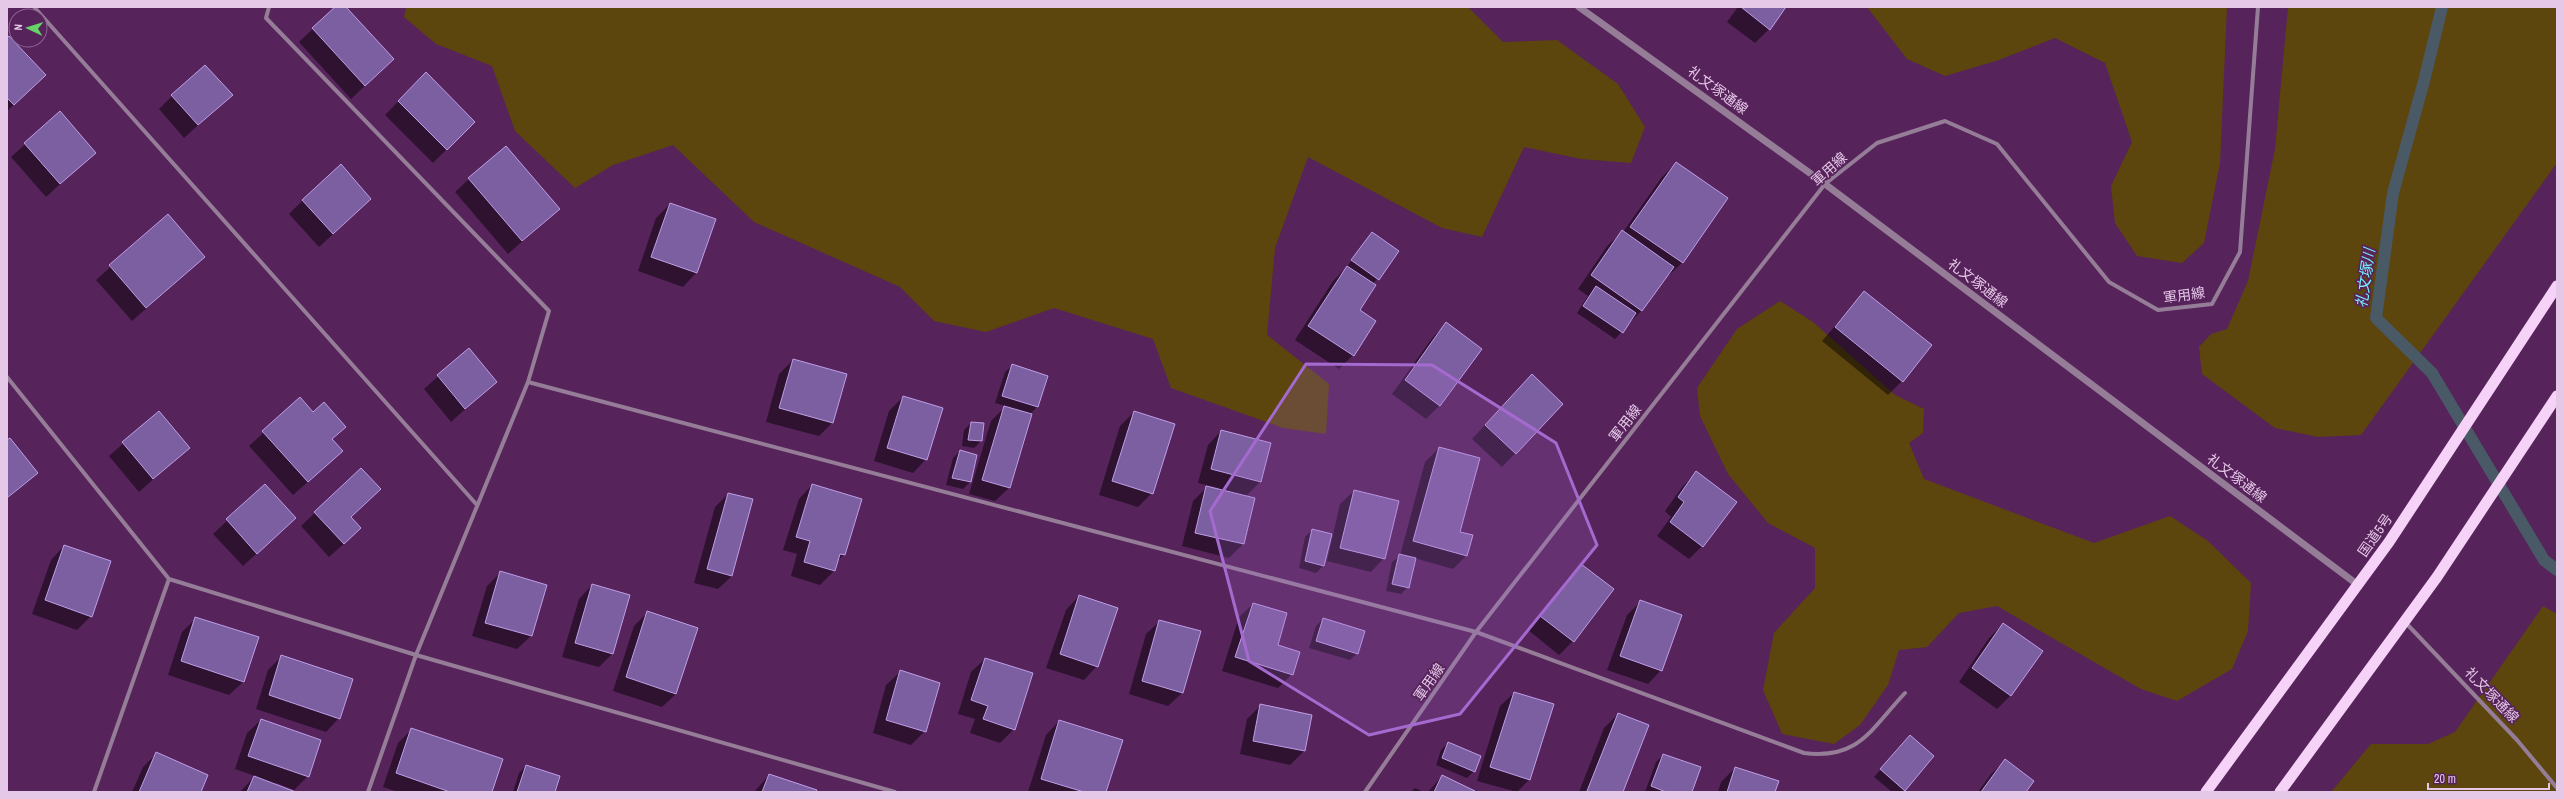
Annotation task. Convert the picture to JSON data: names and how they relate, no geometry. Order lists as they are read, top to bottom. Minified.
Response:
{"streets":{"highway":["国道5号"],"street":["礼文塚通線","軍用線"]},"crossings":[["礼文塚通線","軍用線"],["礼文塚通線","国道5号"]],"water":["礼文塚川"],"scale_bar":"20 m","north":"left"}
